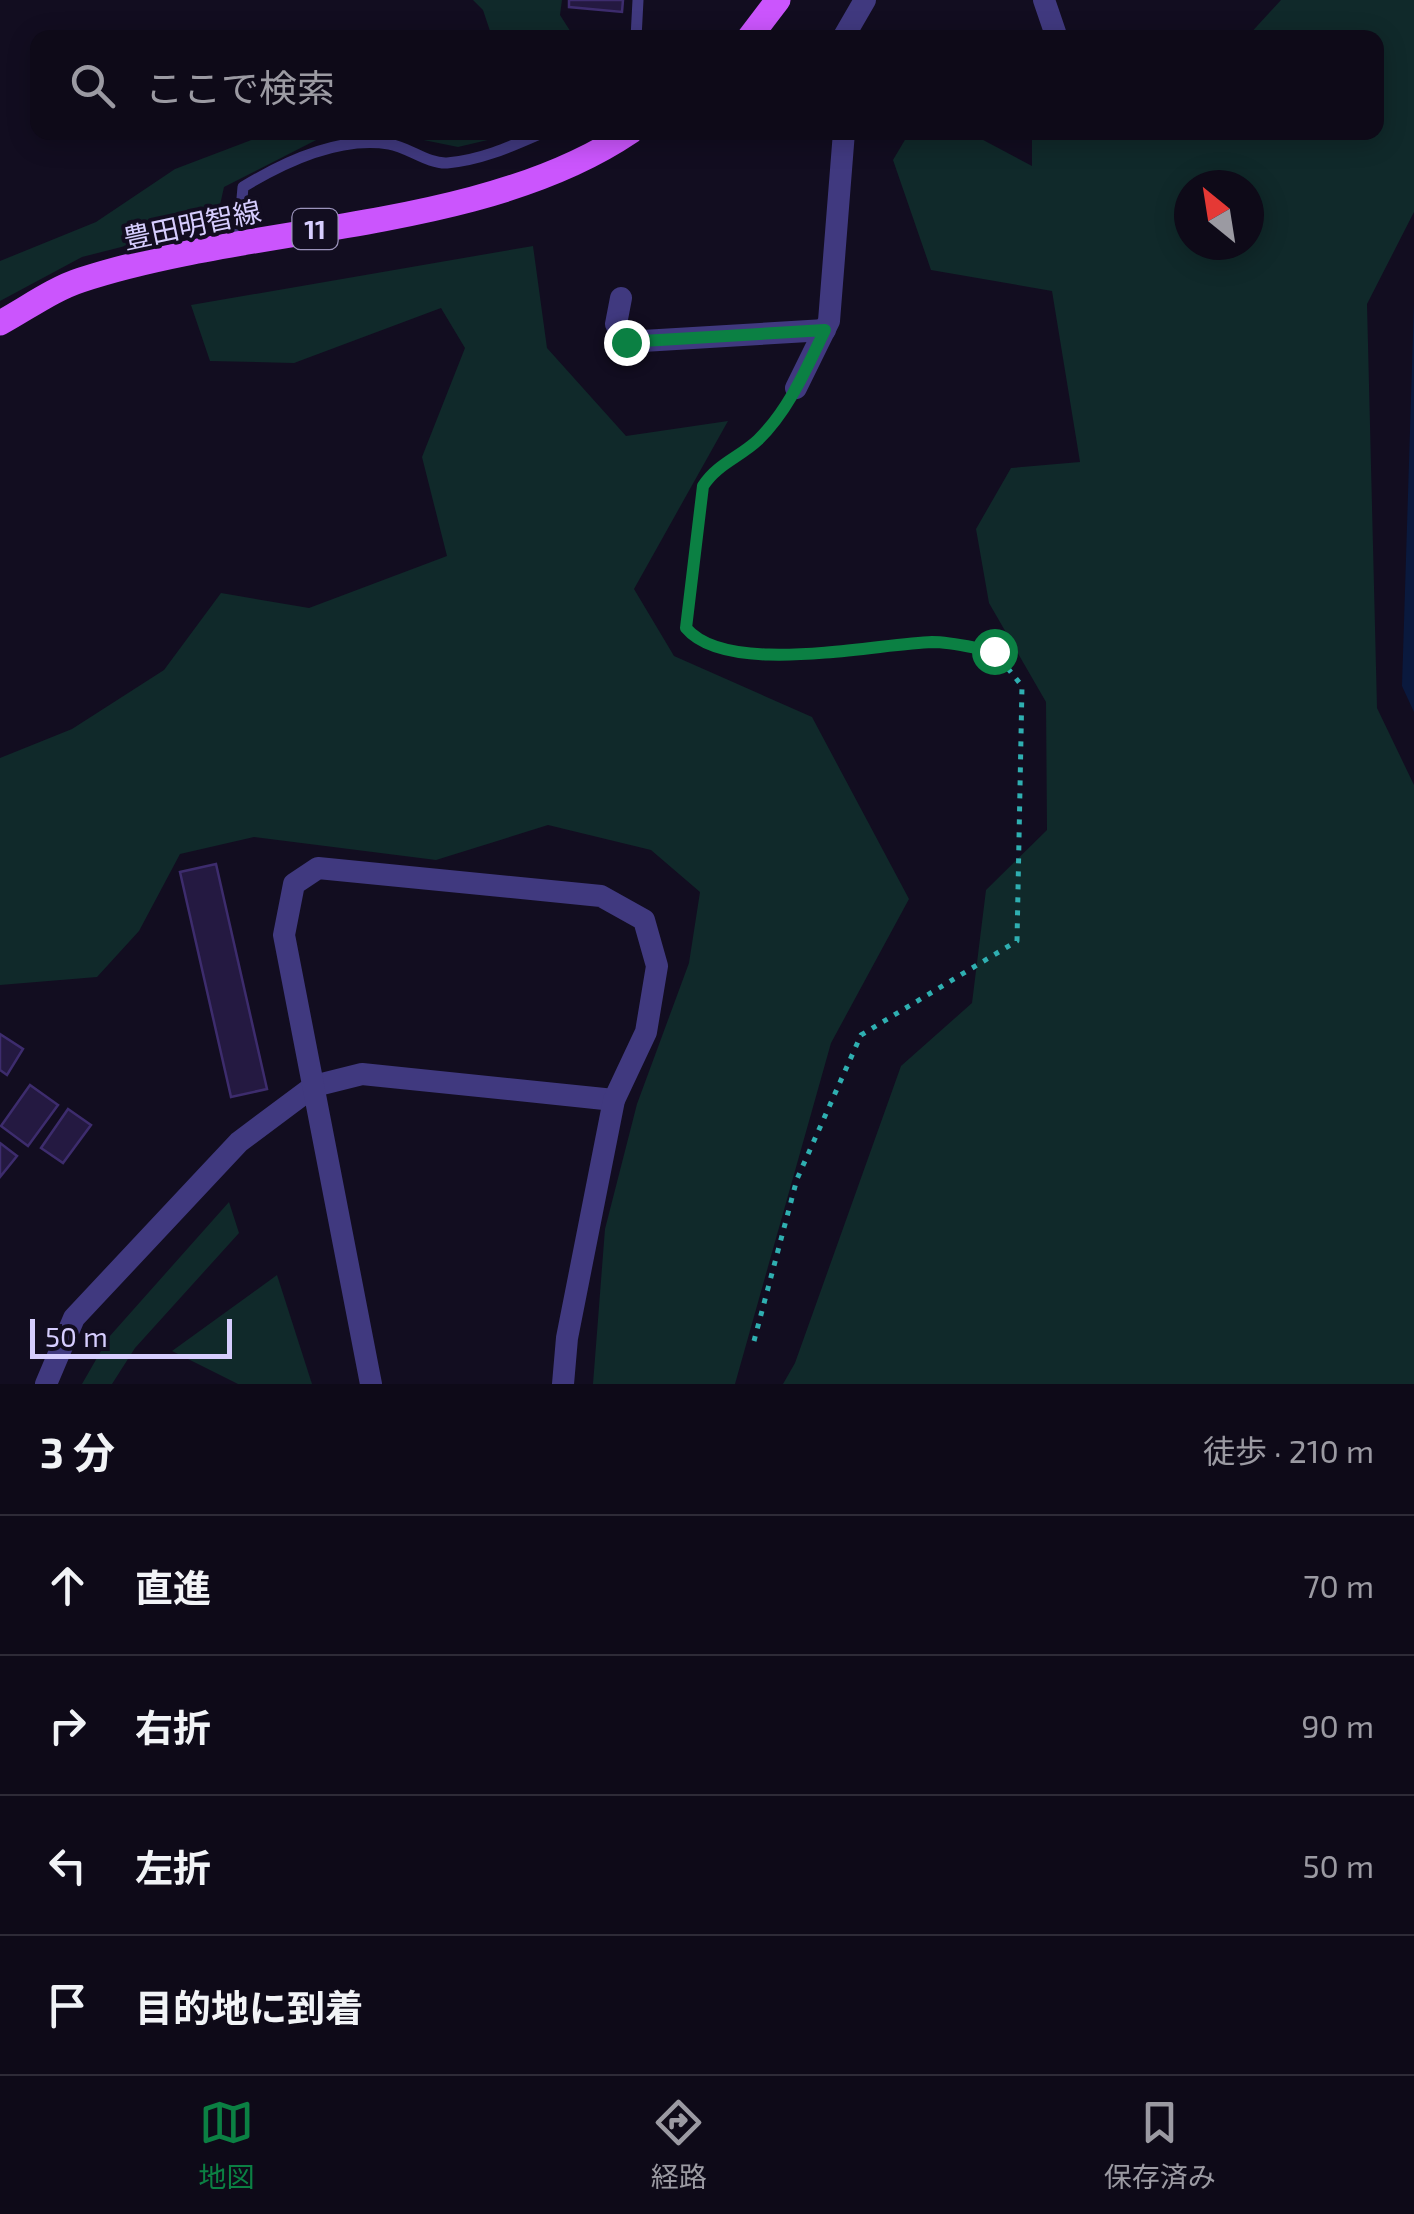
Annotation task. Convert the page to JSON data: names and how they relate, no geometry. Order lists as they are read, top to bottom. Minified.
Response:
{"streets":{"main road":["豊田明智線","11"]},"scale_bar":"50 m","north":"top left","page":{"search":"ここで検索","scale":"50 m","heading":["3 分","徒歩 · 210 m"],"list":[["直進","70 m"],["右折","90 m"],["左折","50 m"],"目的地に到着"],"nav":["地図","経路","保存済み"]}}
